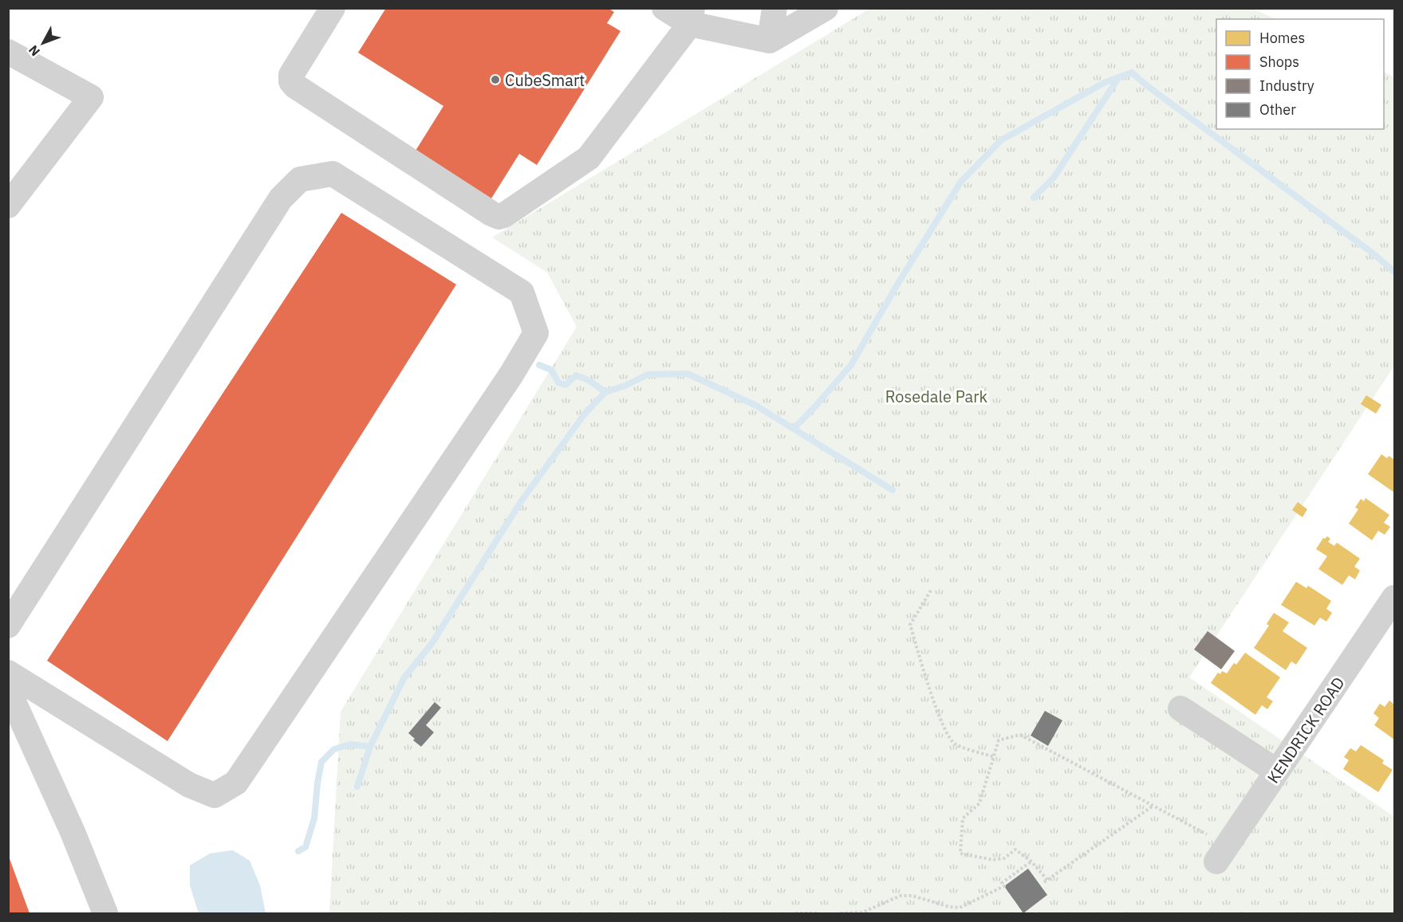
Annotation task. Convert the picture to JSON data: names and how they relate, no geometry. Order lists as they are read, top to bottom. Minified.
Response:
{"streets":{"street":["KENDRICK ROAD"]},"parks":["Rosedale Park"],"places":["CubeSmart"],"legend":["Homes","Shops","Industry","Other"],"north":"bottom left"}
